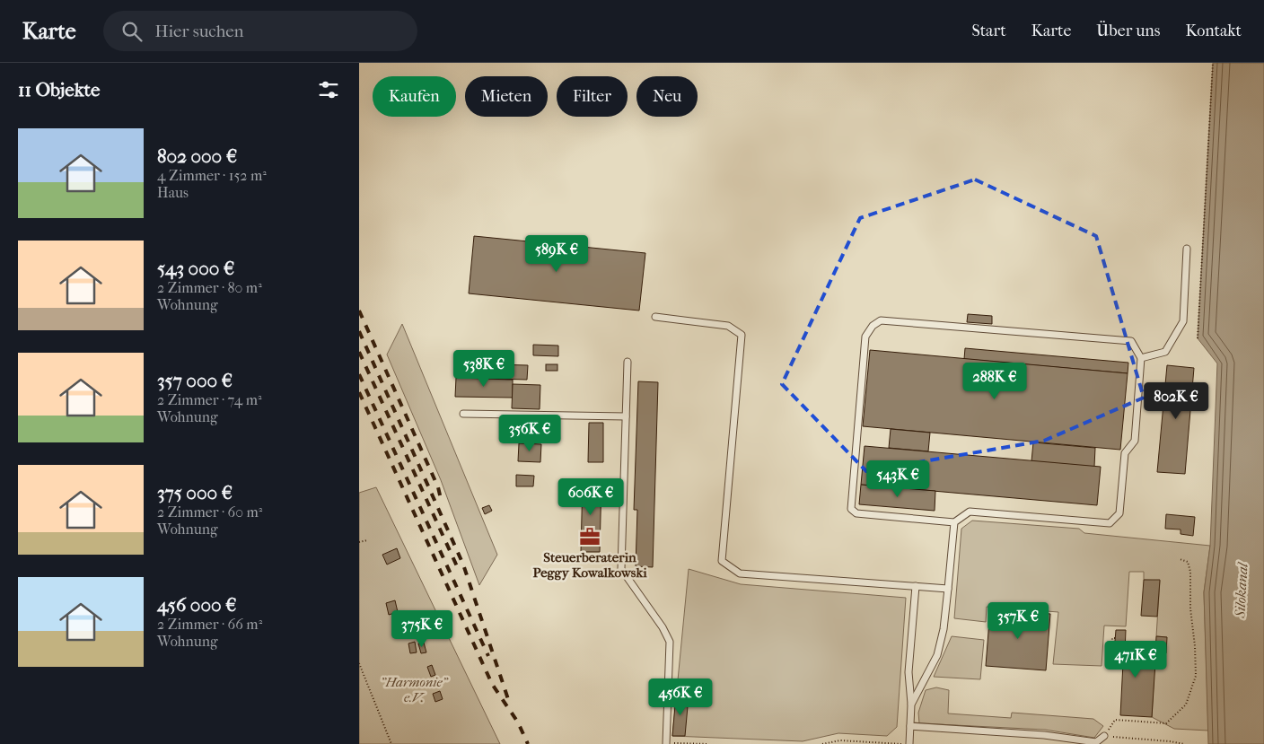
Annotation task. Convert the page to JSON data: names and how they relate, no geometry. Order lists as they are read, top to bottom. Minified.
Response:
{"water":["Silokanal"],"parks":["\"Harmonie\" e.V."],"places":{"office":["Steuerberaterin Peggy Kowalkowski"]},"page":{"header":"Karte","search":"Hier suchen","nav":["Start","Karte","Über uns","Kontakt"],"heading":"11 Objekte","chip":["Kaufen","Mieten","Filter","Neu"],"list":[{"name":"802 000 €","note":"4 Zimmer · 152 m² · Haus"},{"name":"543 000 €","note":"2 Zimmer · 80 m² · Wohnung"},{"name":"357 000 €","note":"2 Zimmer · 74 m² · Wohnung"},{"name":"375 000 €","note":"2 Zimmer · 60 m² · Wohnung"},{"name":"456 000 €","note":"2 Zimmer · 66 m² · Wohnung"}],"price":["589K €","538K €","288K €","802K €","356K €","543K €","606K €","357K €","375K €","471K €","456K €"]}}
